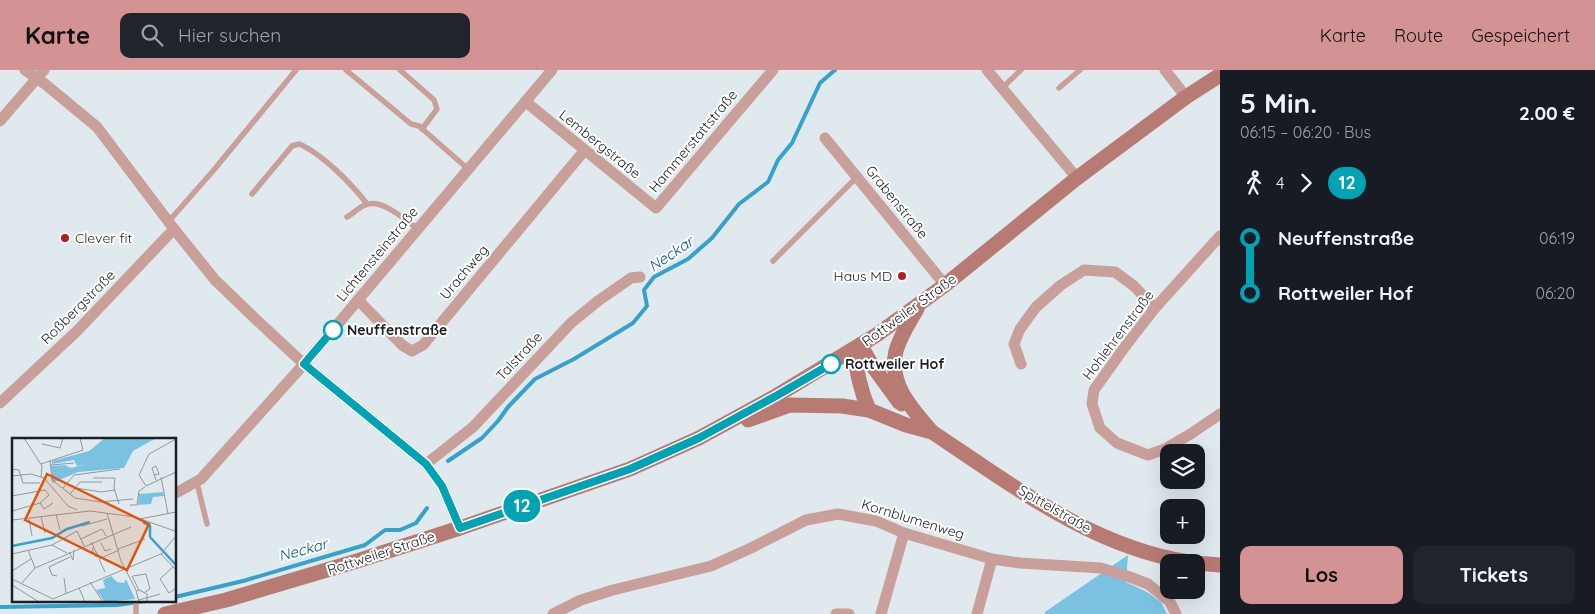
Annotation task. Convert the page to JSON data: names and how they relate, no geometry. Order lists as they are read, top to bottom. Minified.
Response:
{"streets":{"main road":["Rottweiler Straße","Spittelstraße"],"street":["Hammerstattstraße","Lembergstraße","Grabenstraße","Lichtensteinstraße","Urachweg","Roßbergstraße","Hohlehrenstraße","Talstraße","Kornblumenweg"]},"crossings":[["Hammerstattstraße","Lembergstraße"],["Lembergstraße","Lichtensteinstraße"],["Lembergstraße","Urachweg"],["Grabenstraße","Rottweiler Straße"],["Lichtensteinstraße","Urachweg"],["Rottweiler Straße","Spittelstraße"]],"water":["Neckar"],"places":["Clever fit","Haus MD","Neuffenstraße","Rottweiler Hof"],"lines":["bus line 12"],"page":{"header":"Karte","search":"Hier suchen","nav":["Karte","Route","Gespeichert"],"on_map":"12","heading":["5 Min.","06:15 – 06:20 · Bus","2.00 €"],"legs":["4","12"],"list":[{"name":"Neuffenstraße","value":"06:19"},{"name":"Rottweiler Hof","value":"06:20"}],"map_buttons":["+","−"],"buttons":["Los","Tickets"]}}
